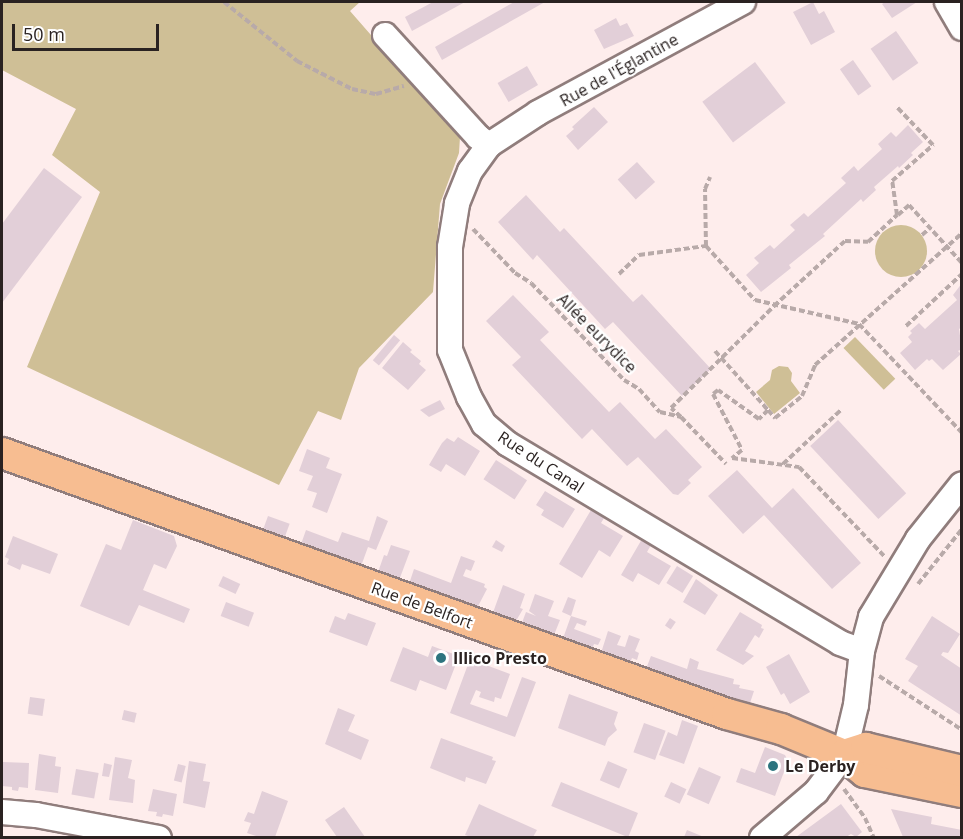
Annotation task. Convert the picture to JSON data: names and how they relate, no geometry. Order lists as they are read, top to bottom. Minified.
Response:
{"streets":{"main road":["Rue de Belfort"],"street":["Rue de l'Églantine","Rue du Canal"],"path":["Allée eurydice"]},"crossings":[["Rue de l'Églantine","Rue du Canal"],["Allée eurydice","Rue du Canal"]],"places":["Illico Presto","Le Derby"],"scale_bar":"50 m"}
